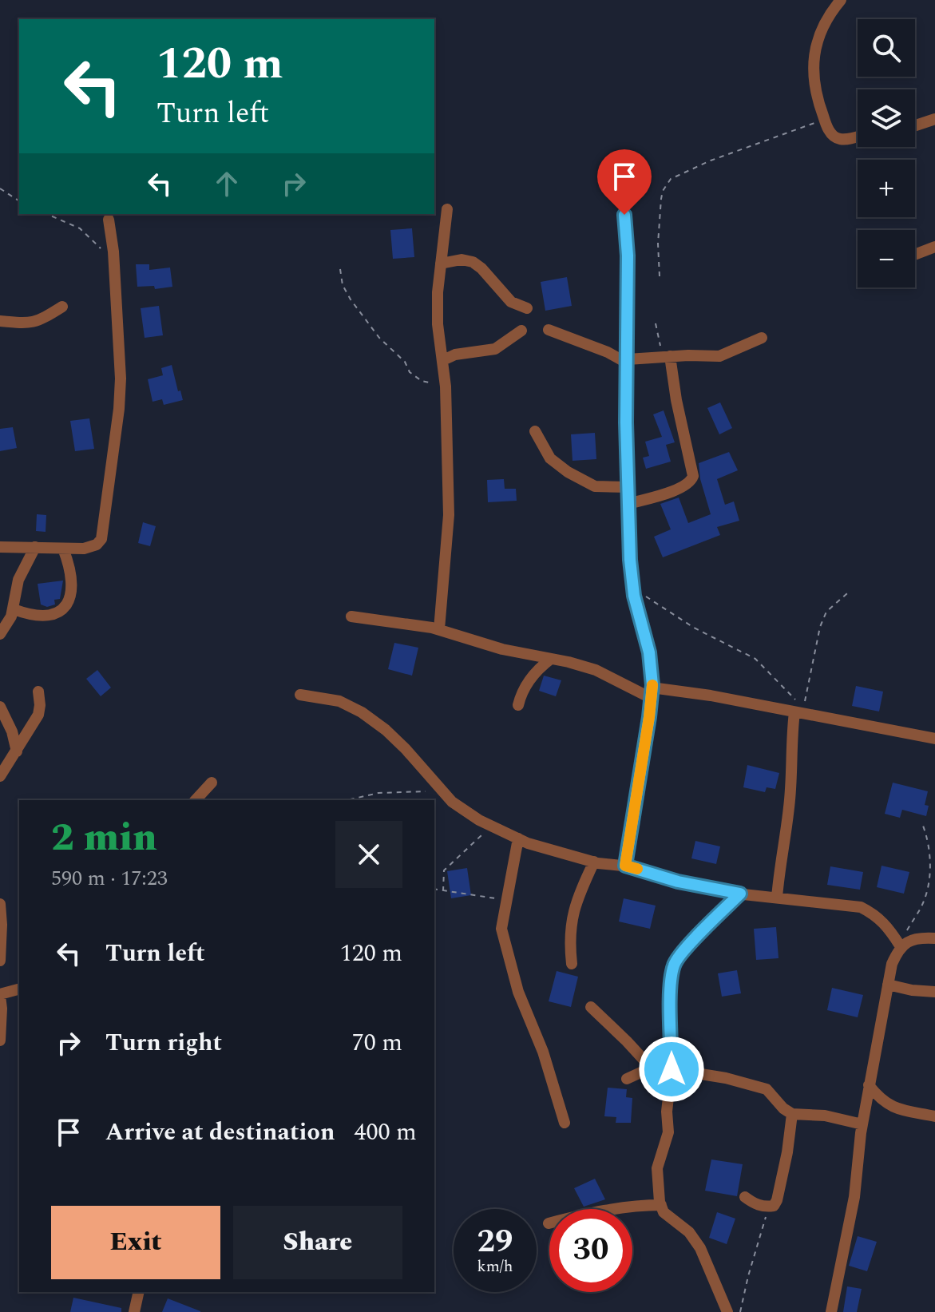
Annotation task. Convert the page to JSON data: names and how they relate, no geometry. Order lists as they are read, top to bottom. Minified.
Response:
{"page":{"map_buttons":["+","−"],"turn":["120 m","Turn left"],"heading":["2 min","590 m · 17:23"],"list":[{"name":"Turn left","value":"120 m"},{"name":"Turn right","value":"70 m"},{"name":"Arrive at destination","value":"400 m"}],"buttons":["Exit","Share"],"speed":"29 km/h","limit":"30"}}
